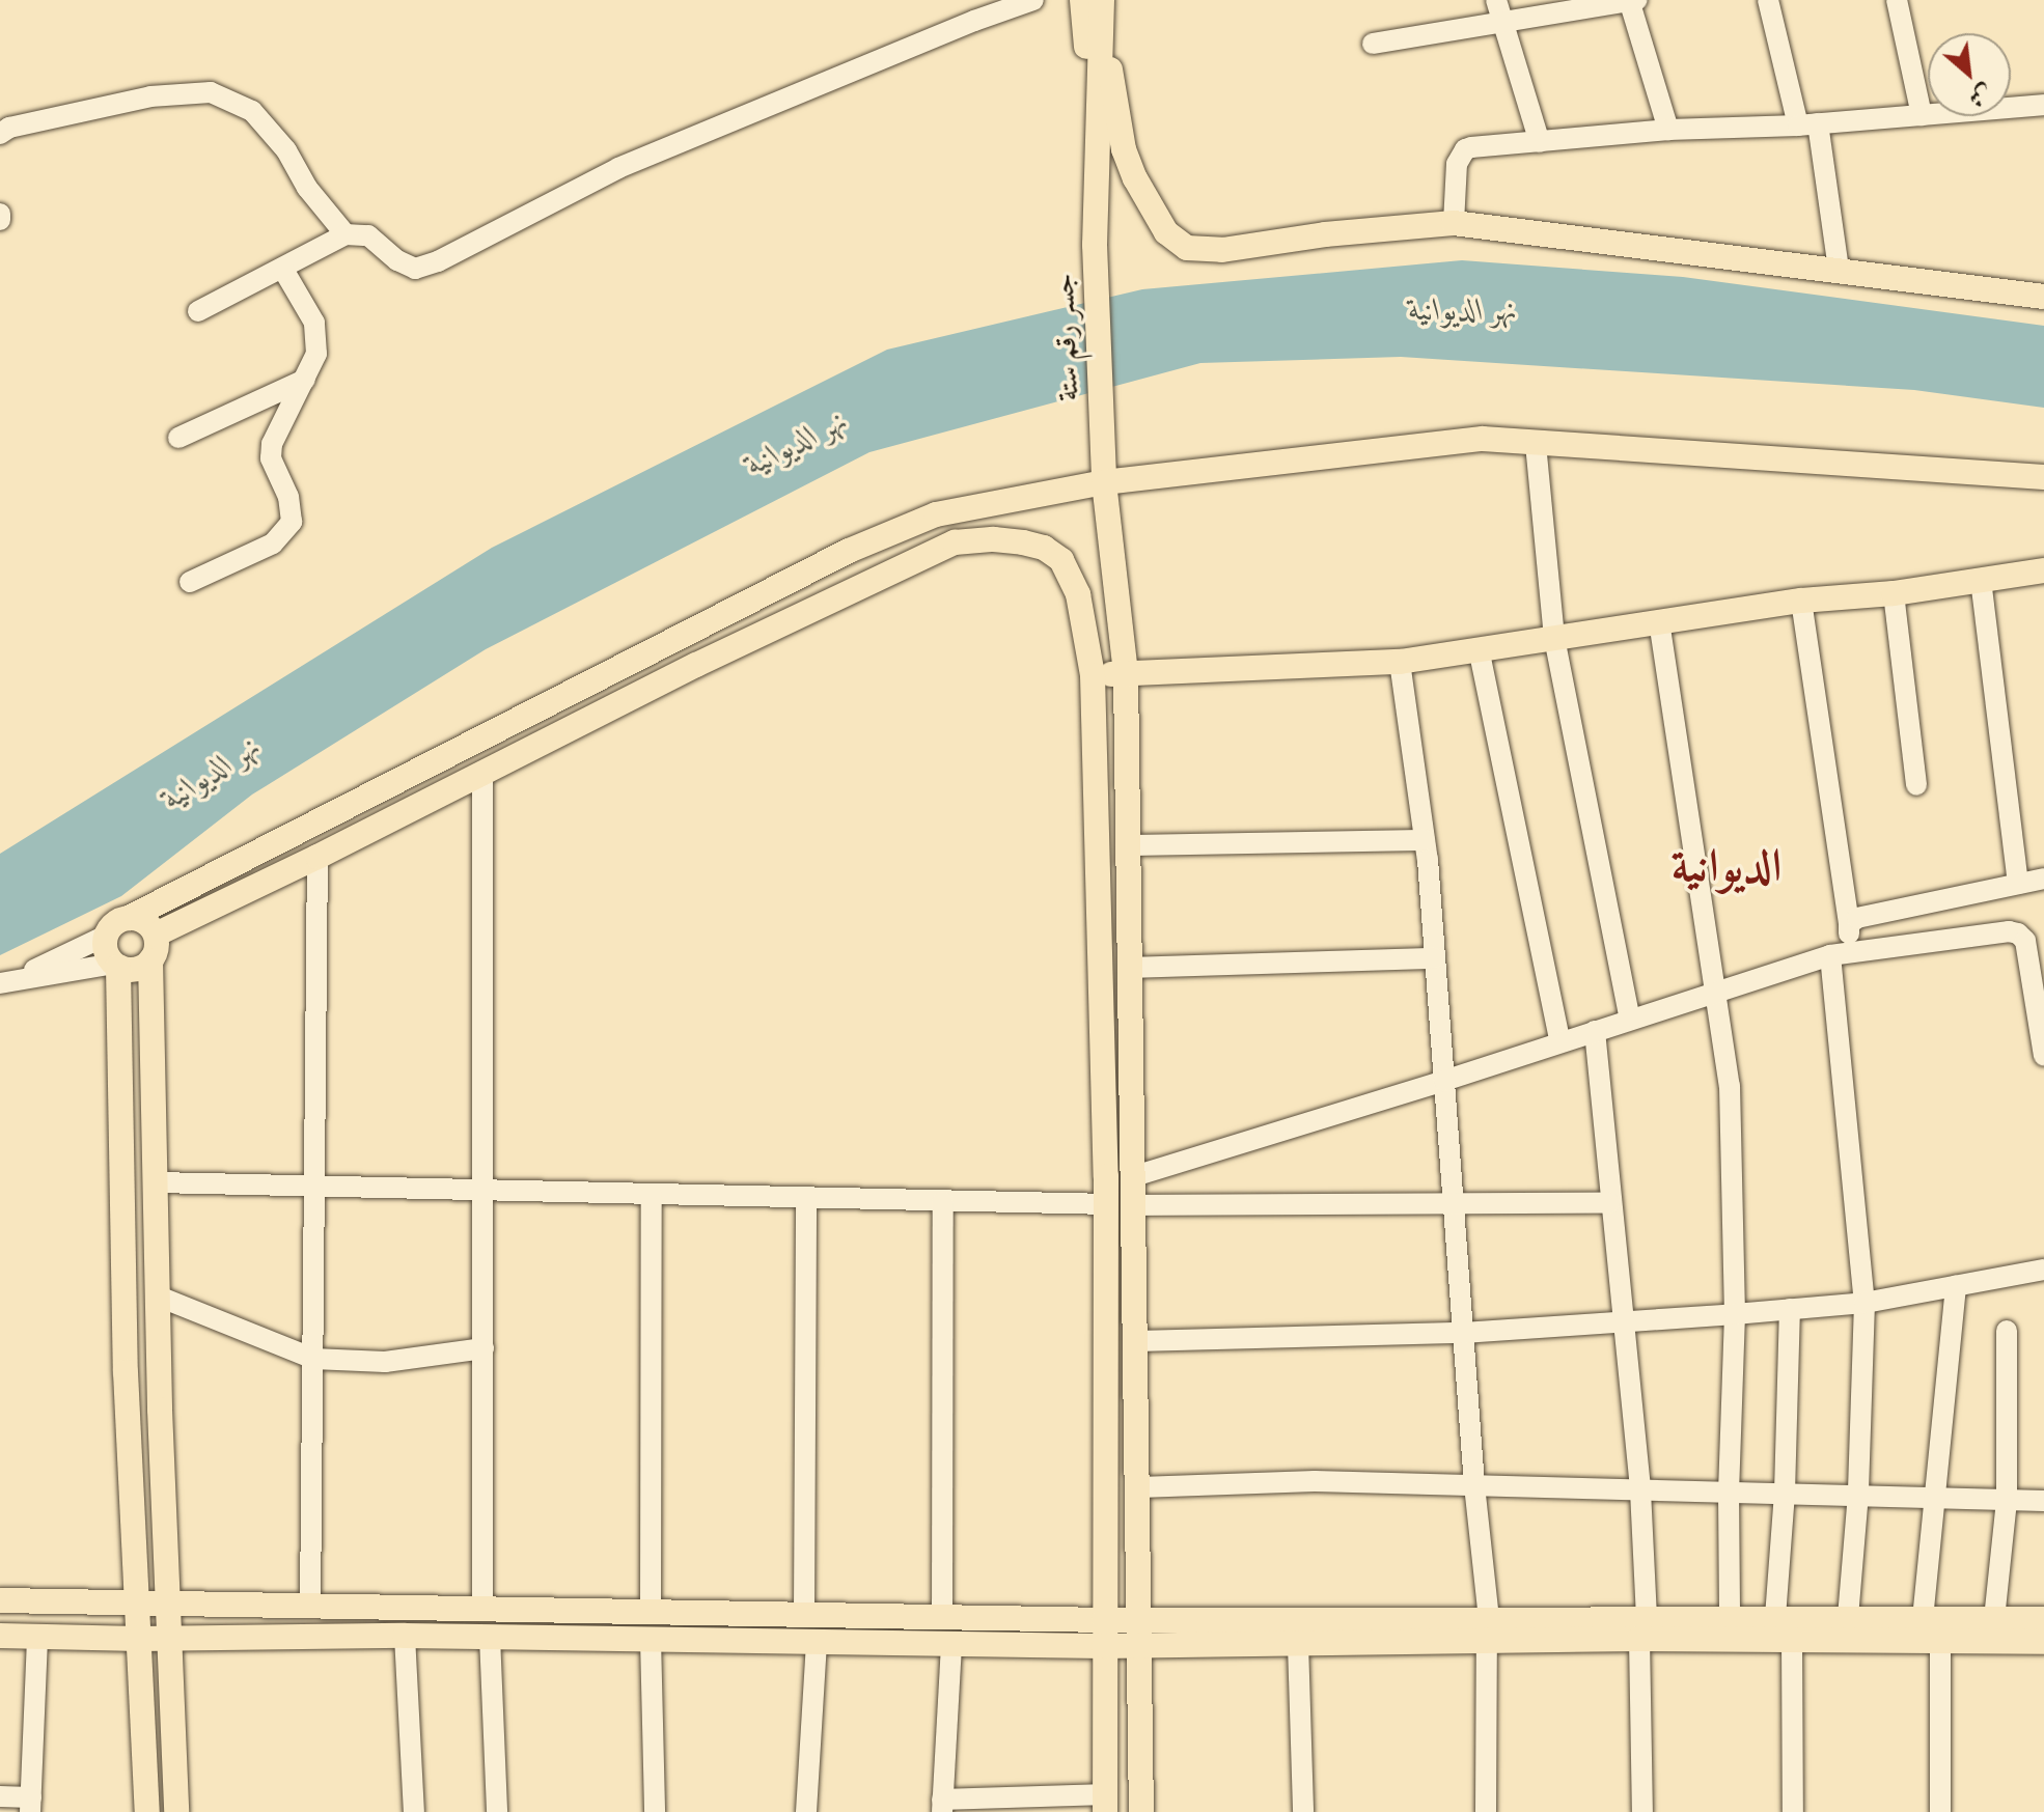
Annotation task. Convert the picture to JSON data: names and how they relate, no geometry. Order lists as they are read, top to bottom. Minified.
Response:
{"streets":{"main road":["جسر رقم ستة"]},"districts":["الديوانية"],"water":["نهر الديوانية"],"north":"bottom right"}
